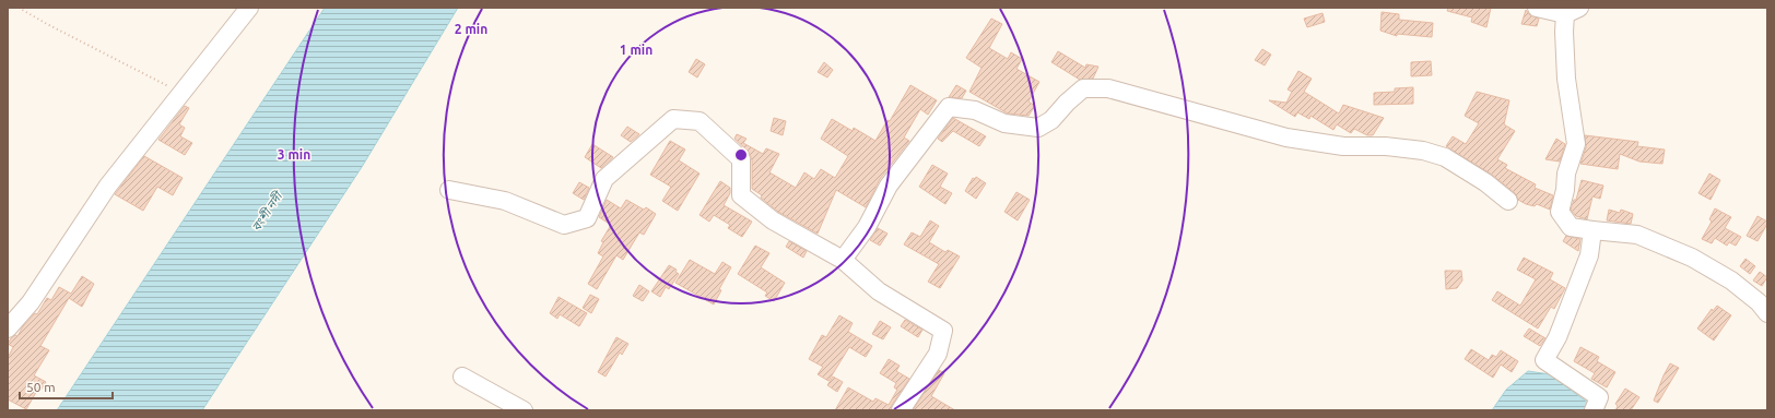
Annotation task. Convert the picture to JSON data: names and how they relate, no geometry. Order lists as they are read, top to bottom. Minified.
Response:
{"water":["বংশী নদী"],"scale_bar":"50 m","rings":["2 min","1 min","3 min"]}
